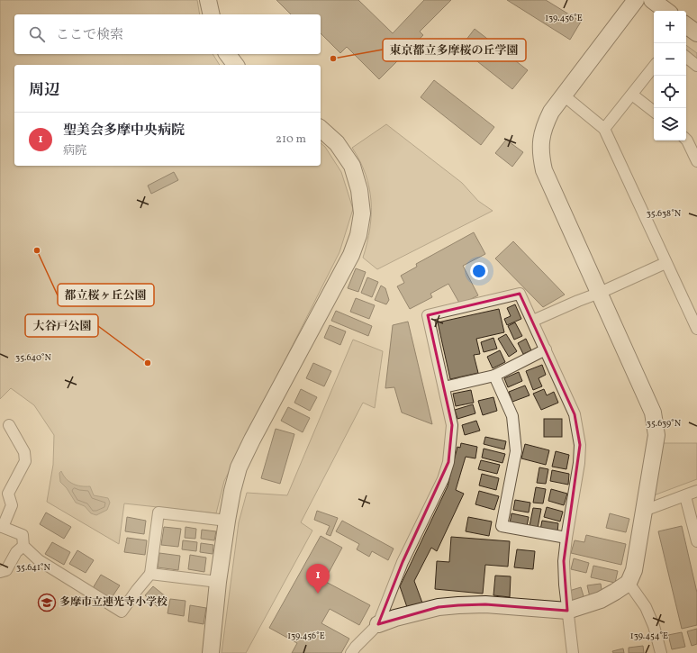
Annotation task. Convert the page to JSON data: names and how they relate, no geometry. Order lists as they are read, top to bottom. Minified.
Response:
{"places":{"other":["東京都立多摩桜の丘学園","都立桜ヶ丘公園","大谷戸公園"],"school or university":["多摩市立連光寺小学校"]},"page":{"map_buttons":["+","−"],"search":"ここで検索","heading":"周辺","list":[{"mark":"1","name":"聖美会多摩中央病院","note":"病院","value":"210 m"}],"pins":"1"},"coordinates":["139.456°E","35.638°N","35.640°N","35.639°N","35.641°N","139.454°E"]}
